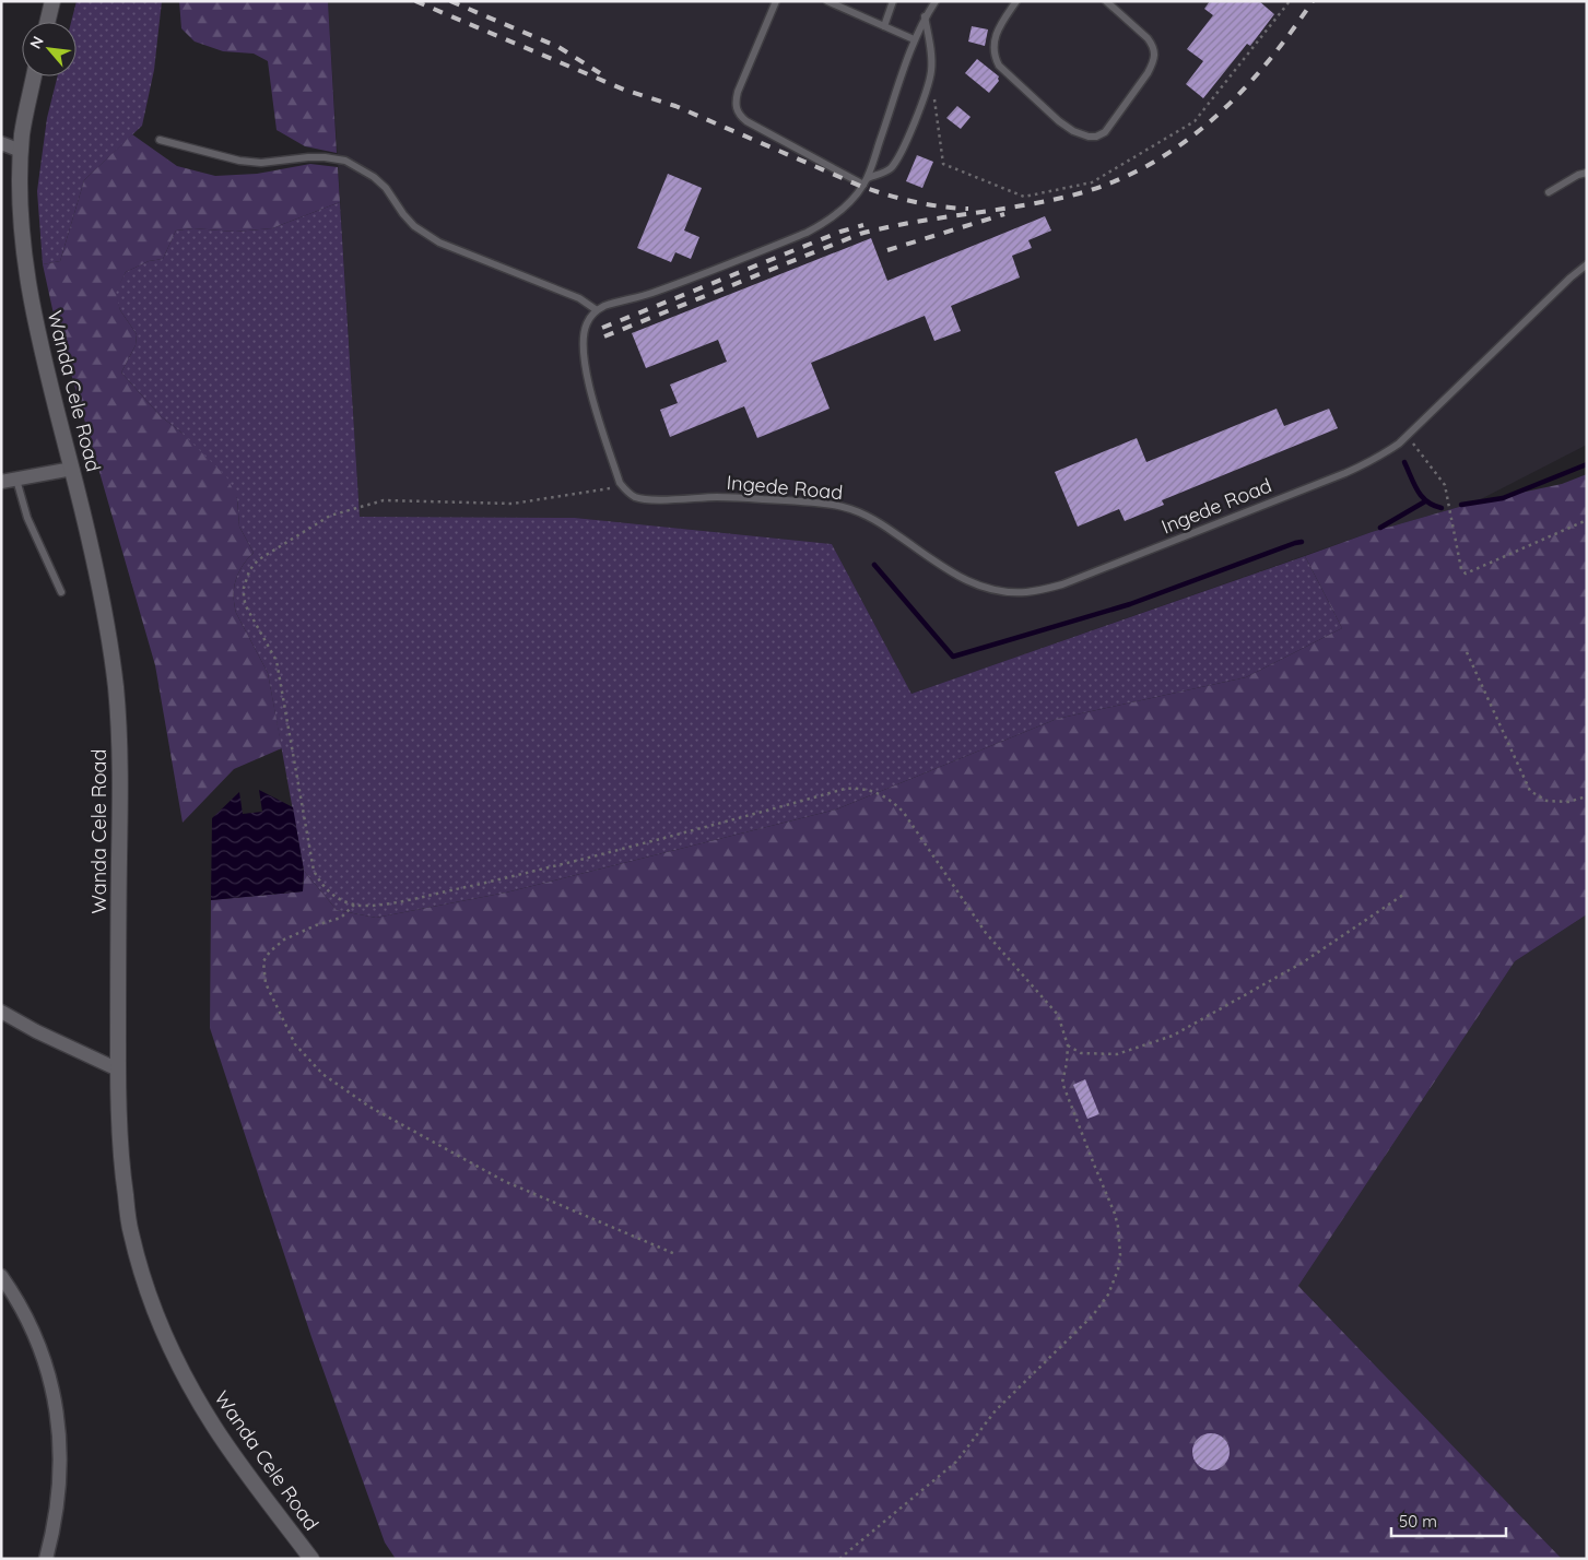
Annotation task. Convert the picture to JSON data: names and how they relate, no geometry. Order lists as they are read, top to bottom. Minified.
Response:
{"streets":{"street":["Wanda Cele Road"],"lane":["Ingede Road"]},"scale_bar":"50 m","north":"top left"}
